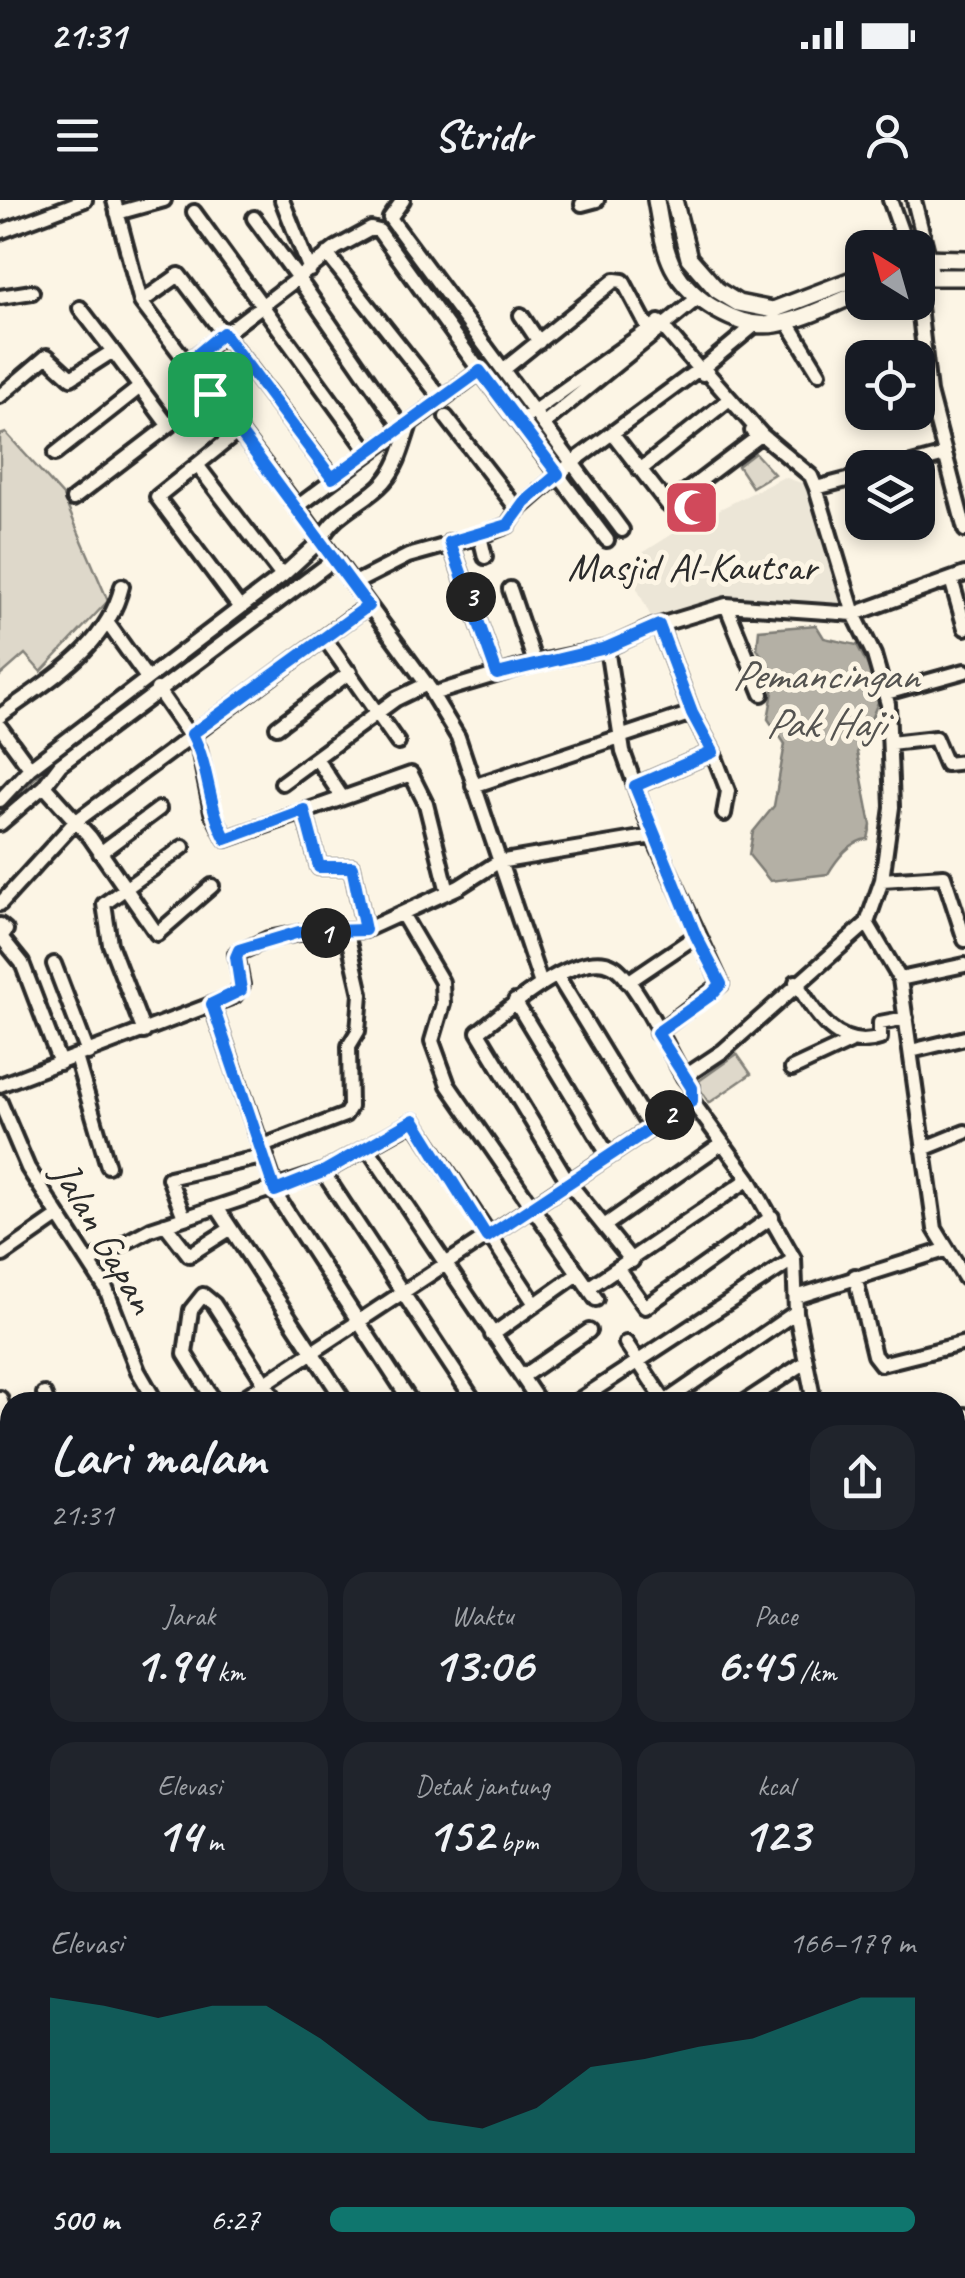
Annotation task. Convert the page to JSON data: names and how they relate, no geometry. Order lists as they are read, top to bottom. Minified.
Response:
{"streets":{"street":["Jalan Gapan"]},"water":["Pemancingan Pak Haji"],"places":{"mosque":["Masjid Al-Kautsar"]},"north":"top left","page":{"status":"21:31","header":"Stridr","pins":["3","1","2"],"heading":["Lari malam","21:31"],"stats":[["Jarak","1.94 km"],["Waktu","13:06"],["Pace","6:45 /km"],["Elevasi","14 m"],["Detak jantung","152 bpm"],["kcal","123"]],"chart":["Elevasi","166–179 m"],"list":[{"name":"500 m","note":"6:27"}]}}
